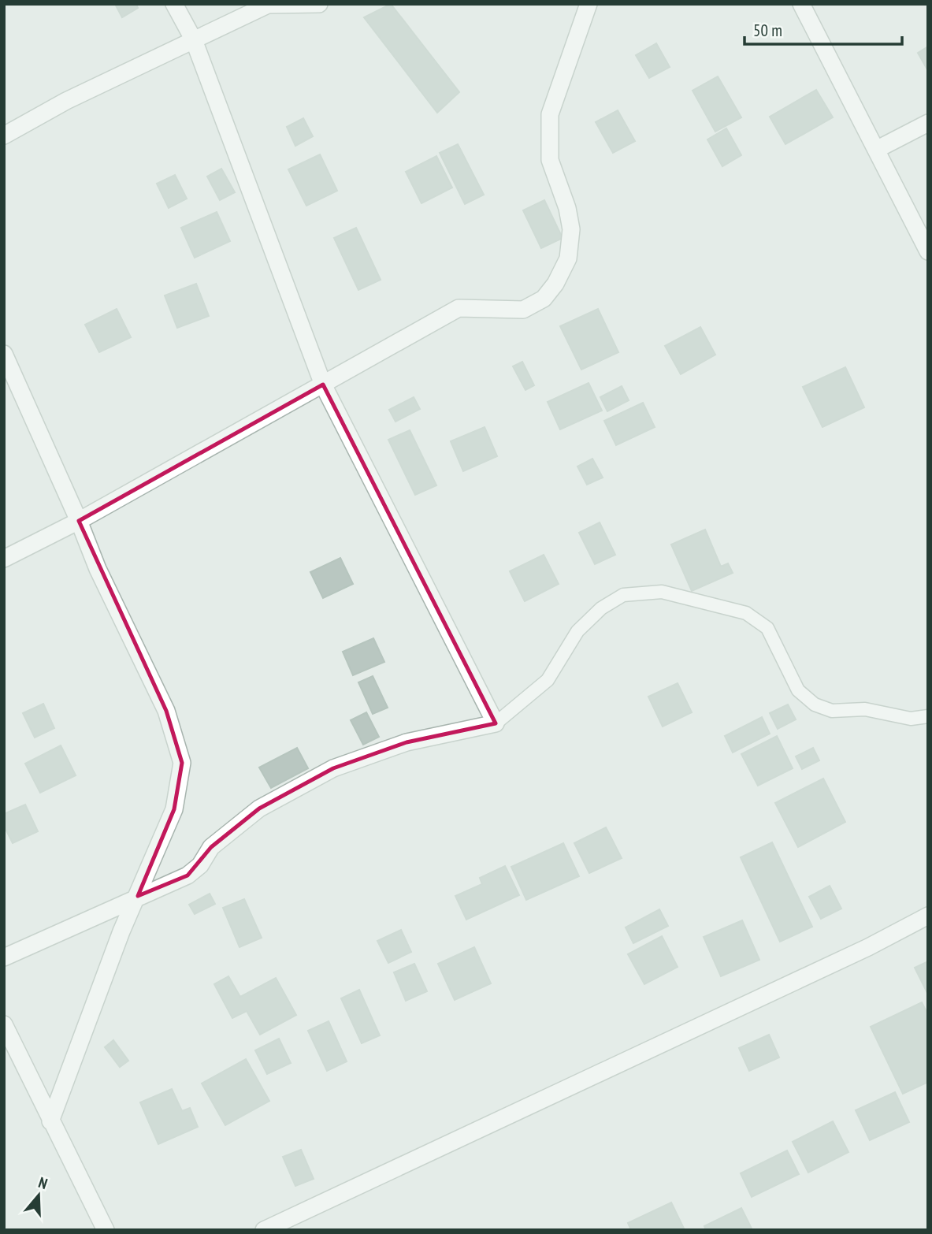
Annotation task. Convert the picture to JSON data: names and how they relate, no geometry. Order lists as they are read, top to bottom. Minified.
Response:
{"scale_bar":"50 m","north":"top"}
